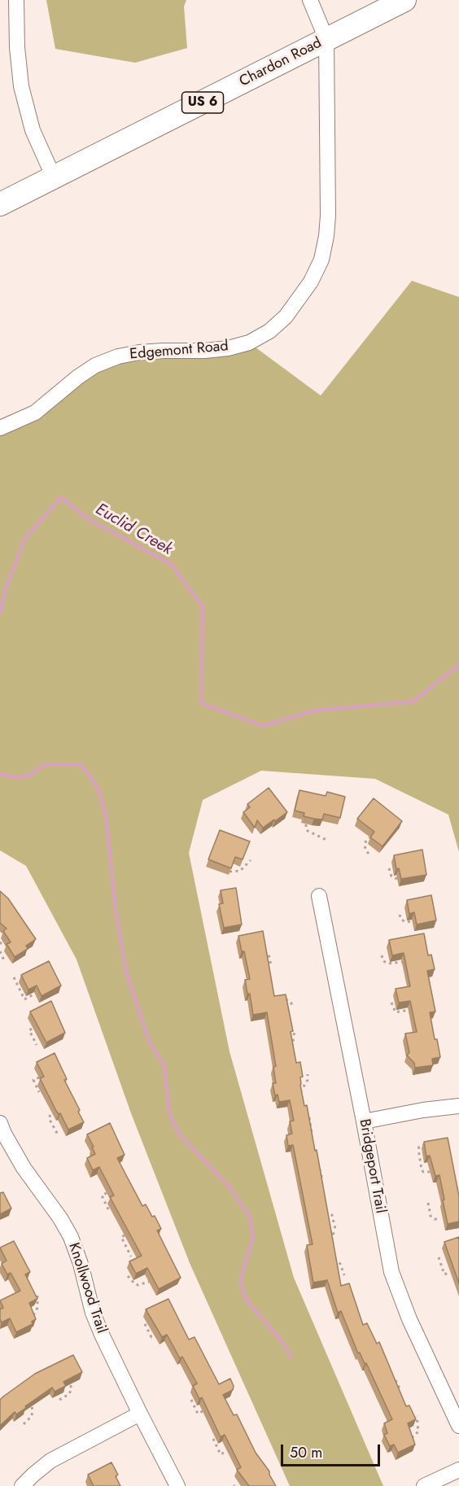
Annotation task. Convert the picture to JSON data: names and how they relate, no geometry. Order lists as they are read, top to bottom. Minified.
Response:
{"streets":{"main road":["Chardon Road","US 6"],"street":["Edgemont Road","Bridgeport Trail","Knollwood Trail"]},"crossings":[["Chardon Road","Edgemont Road"]],"water":["Euclid Creek"],"scale_bar":"50 m"}
